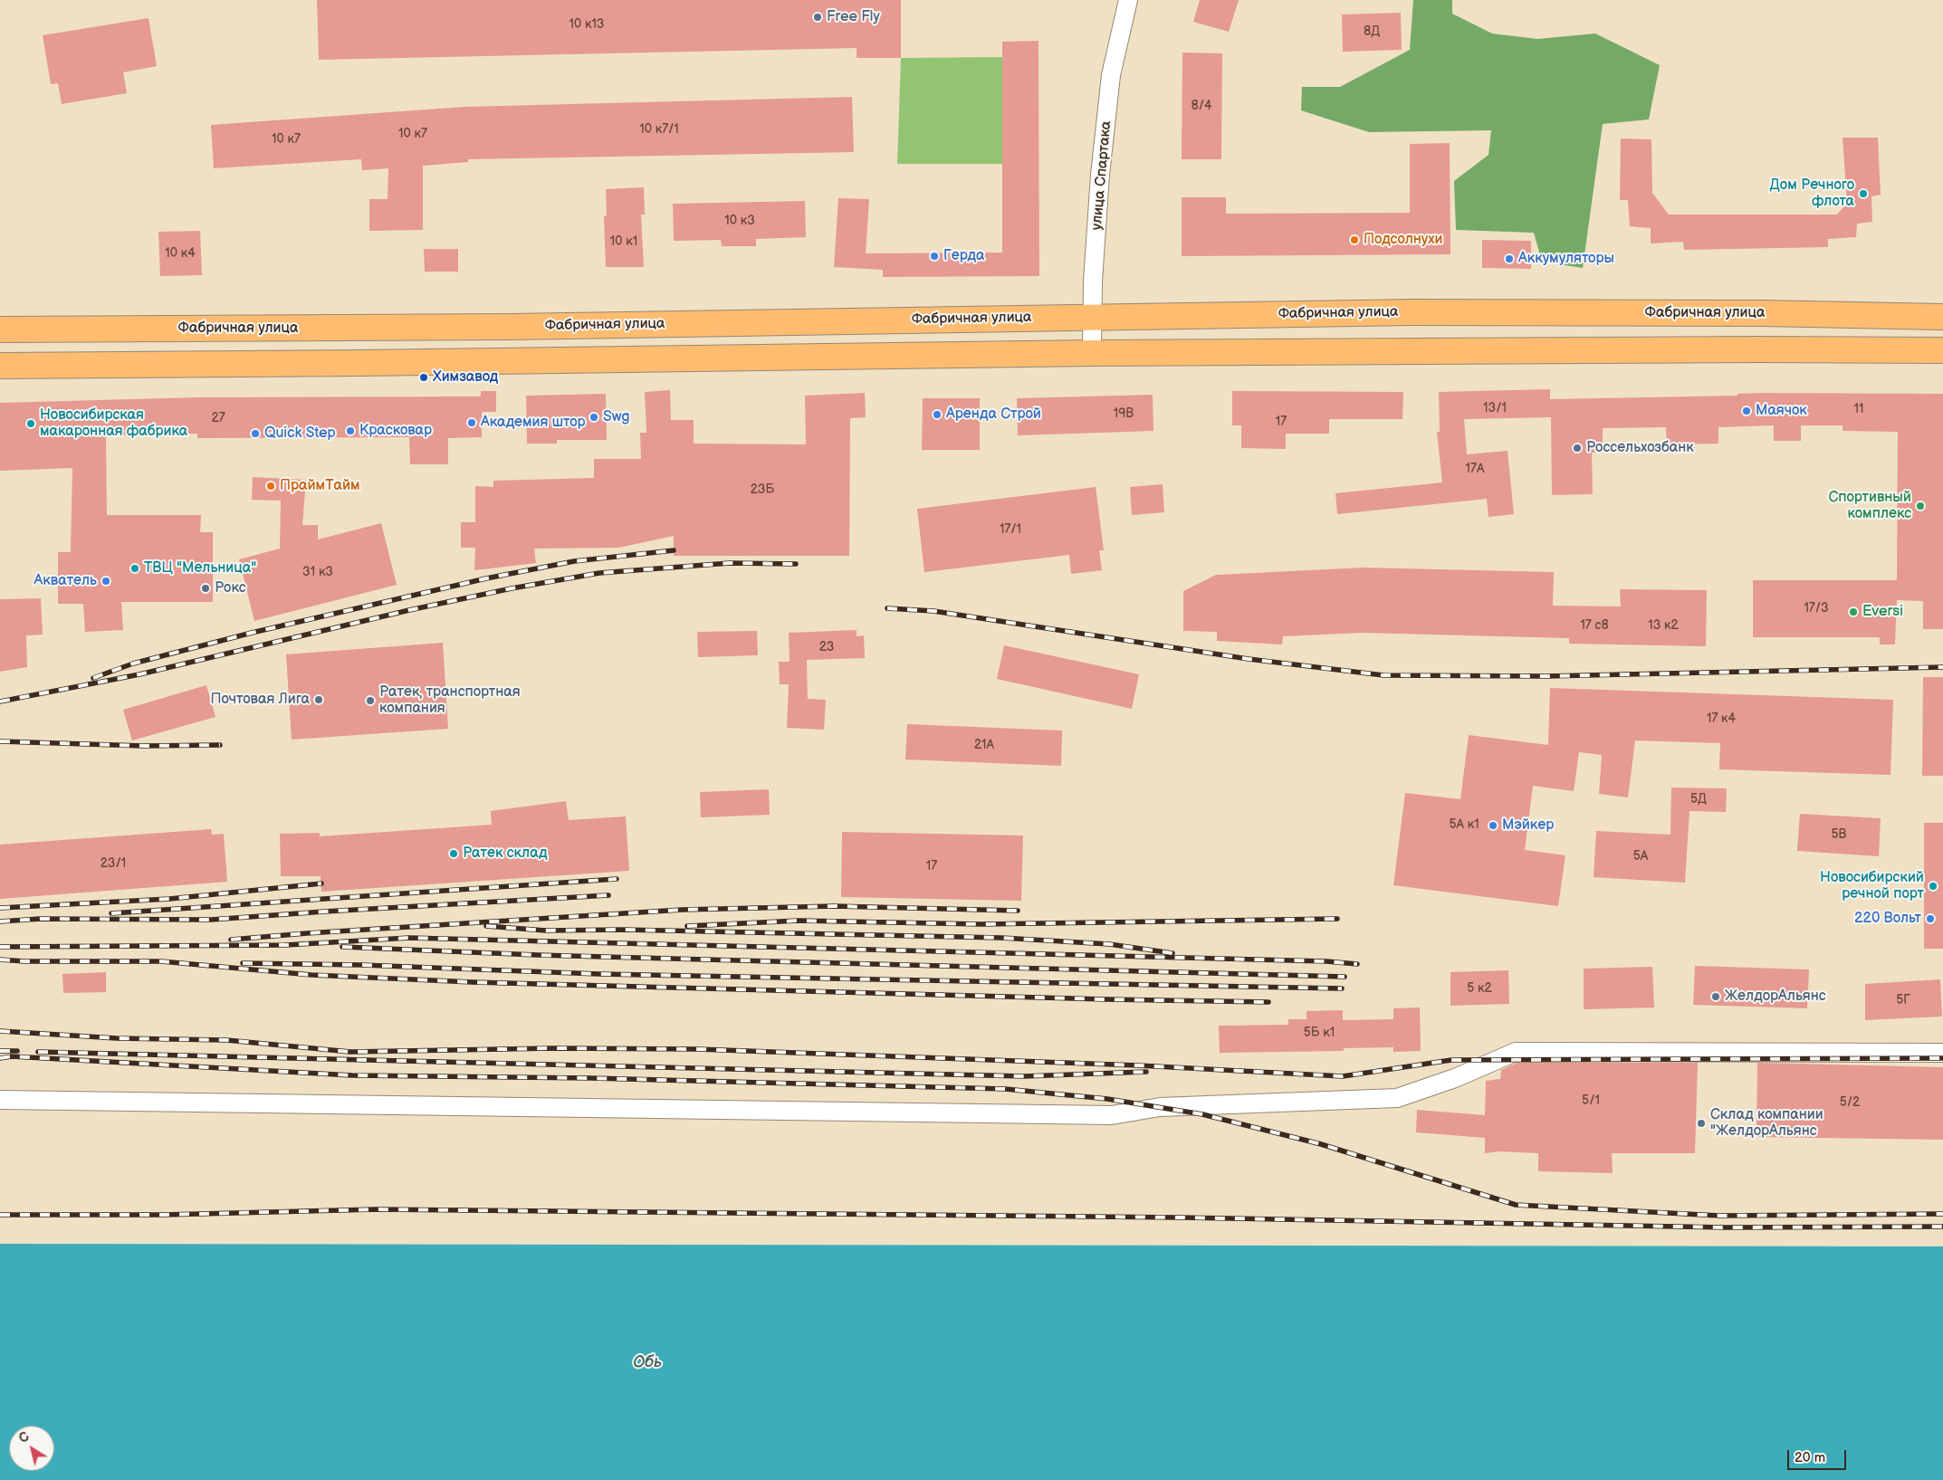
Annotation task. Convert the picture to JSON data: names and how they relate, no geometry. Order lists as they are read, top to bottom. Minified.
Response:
{"streets":{"main road":["Фабричная улица"],"street":["улица Спартака"]},"crossings":[["улица Спартака","Фабричная улица"]],"water":["Обь"],"places":["Free Fly","Дом Речного флота","Подсолнухи","Герда","Аккумуляторы","Химзавод","Маячок","Аренда Строй","Swg","Академия штор","Новосибирская макаронная фабрика","Красковар","Quick Step","Россельхозбанк","ПраймТайм","Спортивный комплекс","ТВЦ \"Мельница\"","Акватель","Рокс","Eversi","Почтовая Лига","Ратек, транспортная компания","Мэйкер","Ратек склад","Новосибирский речной порт","220 Вольт","ЖелдорАльянс","Склад компании \"ЖелдорАльянс"],"house_numbers":["10 к13","8Д","8/4","10 к7/1","10 к7","10 к7","10 к3","10 к1","10 к4","13/1","11","19В","27","17","17А","23Б","17/1","31 к3","17/3","17 с8","13 к2","23","17 к4","21А","5Д","5А к1","5В","5А","23/1","17","5 к2","5Г","5Б к1","5/1","5/2"],"scale_bar":"20 m","north":"top left"}
